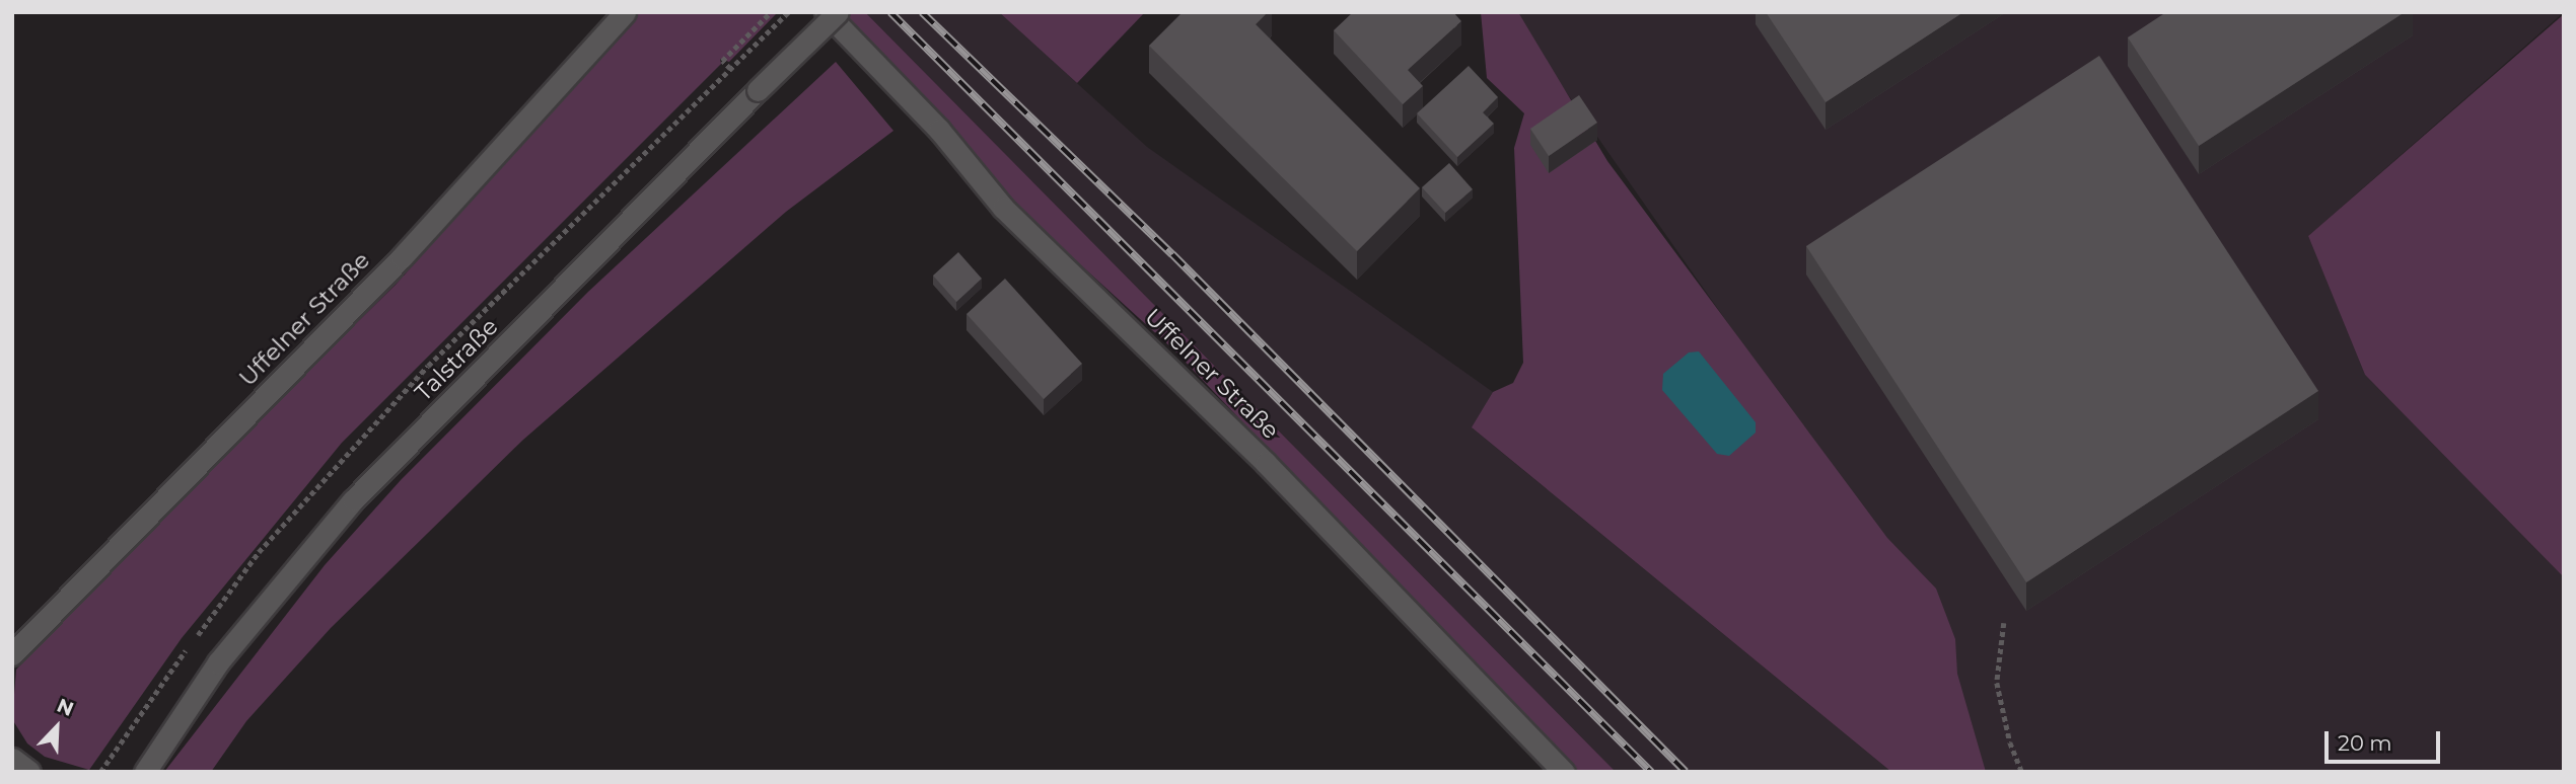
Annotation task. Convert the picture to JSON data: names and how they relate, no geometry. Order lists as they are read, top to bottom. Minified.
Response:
{"streets":{"street":["Uffelner Straße","Talstraße"]},"scale_bar":"20 m","north":"top right"}
